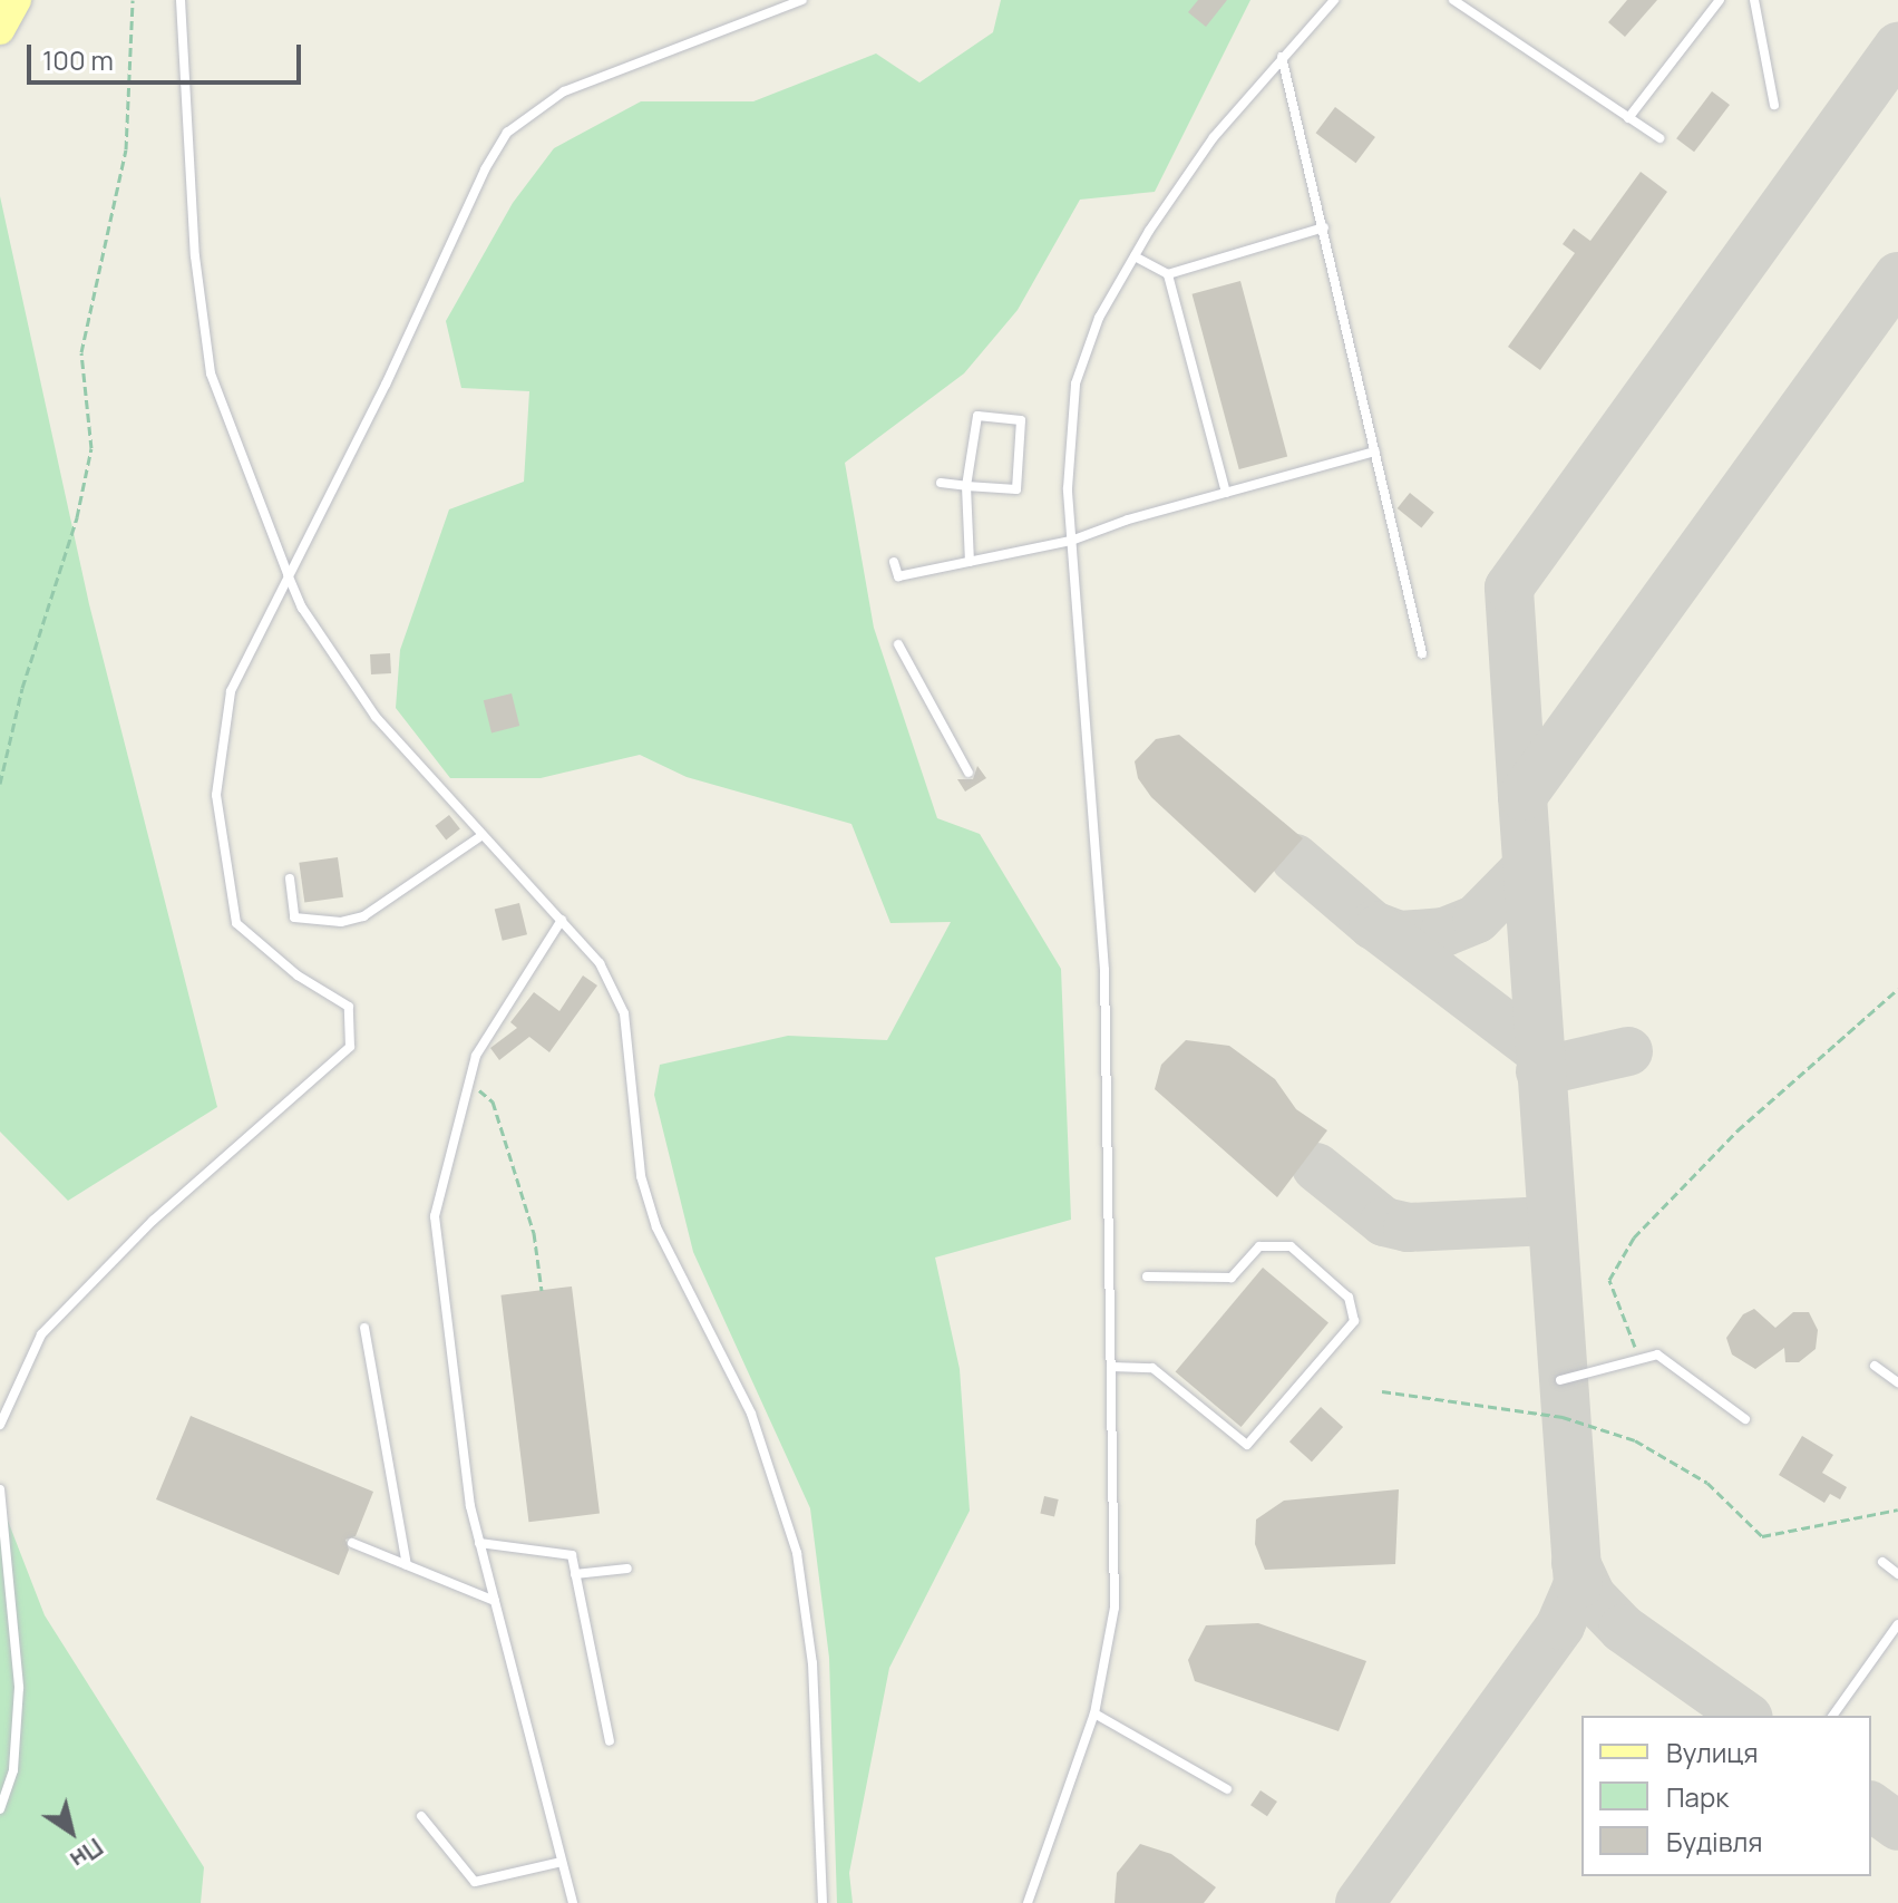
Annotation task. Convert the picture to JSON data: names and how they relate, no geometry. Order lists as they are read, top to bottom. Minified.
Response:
{"legend":["Вулиця","Парк","Будівля"],"scale_bar":"100 m","north":"bottom right"}
